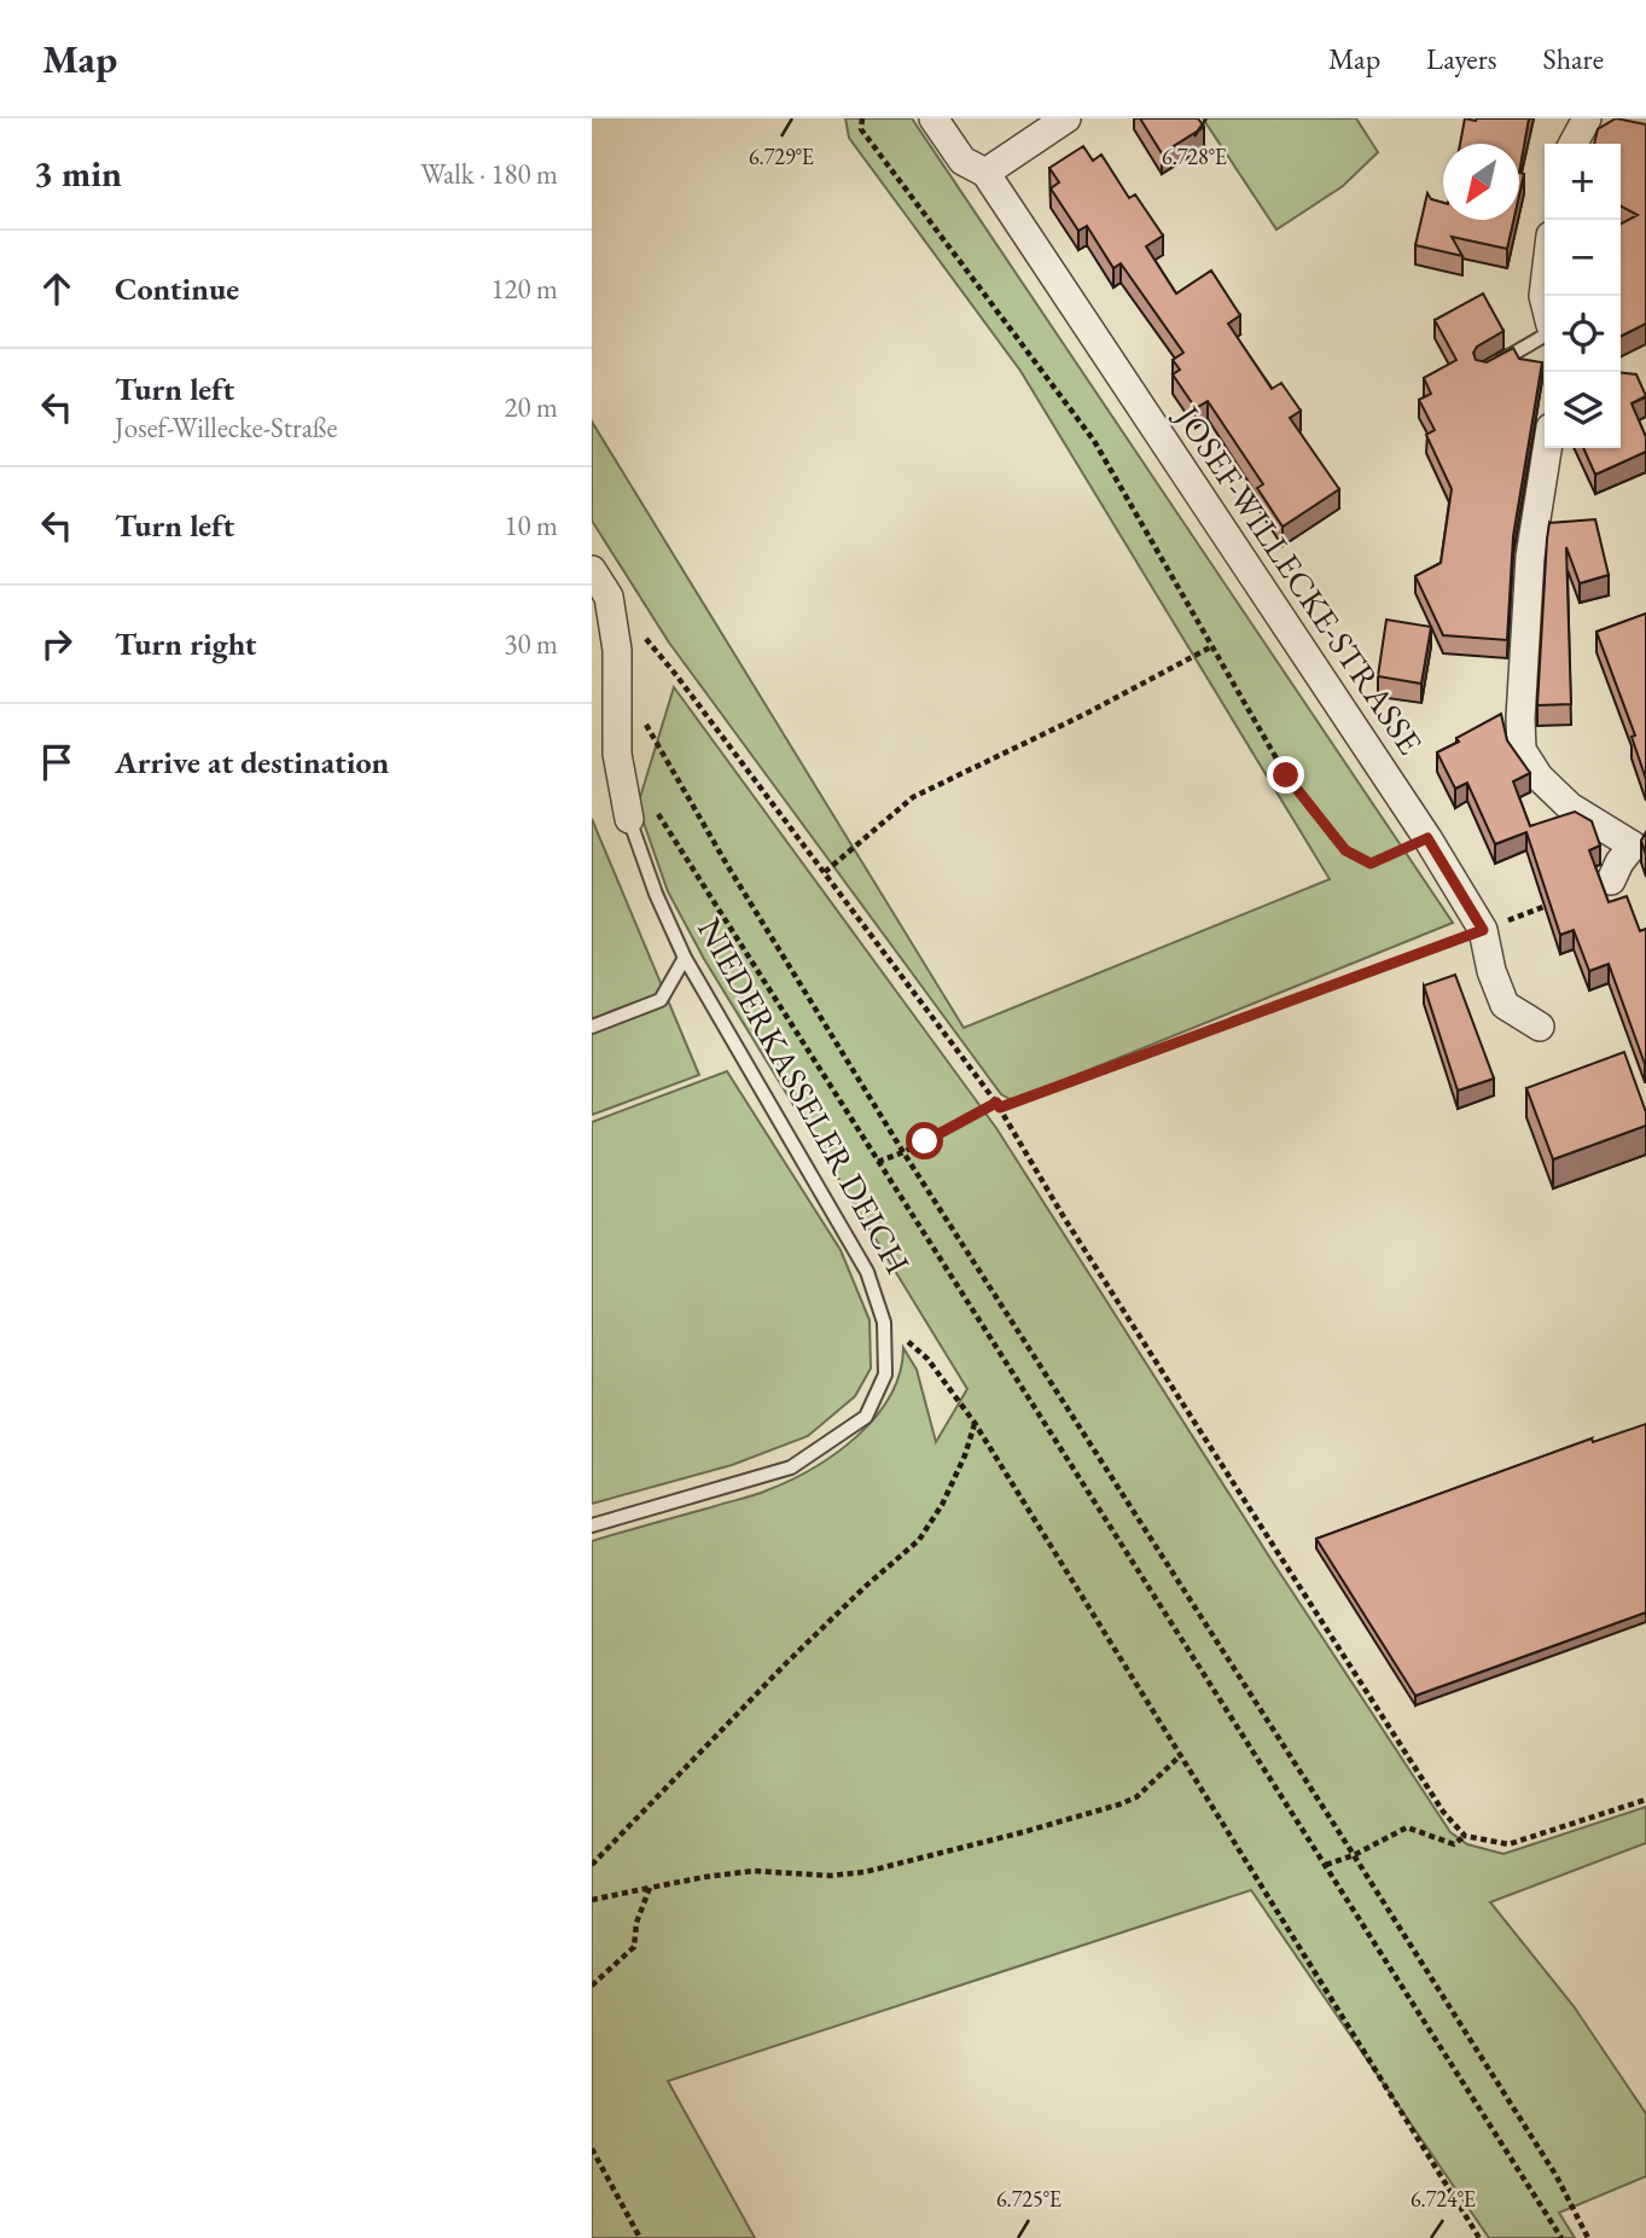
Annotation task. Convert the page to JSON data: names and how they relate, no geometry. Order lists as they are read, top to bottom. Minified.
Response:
{"streets":{"street":["JOSEF-WILLECKE-STRASSE","NIEDERKASSELER DEICH"]},"north":"bottom left","page":{"header":"Map","nav":["Map","Layers","Share"],"heading":["3 min","Walk · 180 m"],"map_buttons":["+","−"],"list":[["Continue","120 m"],["Turn left","Josef-Willecke-Straße","20 m"],["Turn left","10 m"],["Turn right","30 m"],"Arrive at destination"]},"coordinates":["6.729°E","6.728°E","6.725°E","6.724°E"]}
